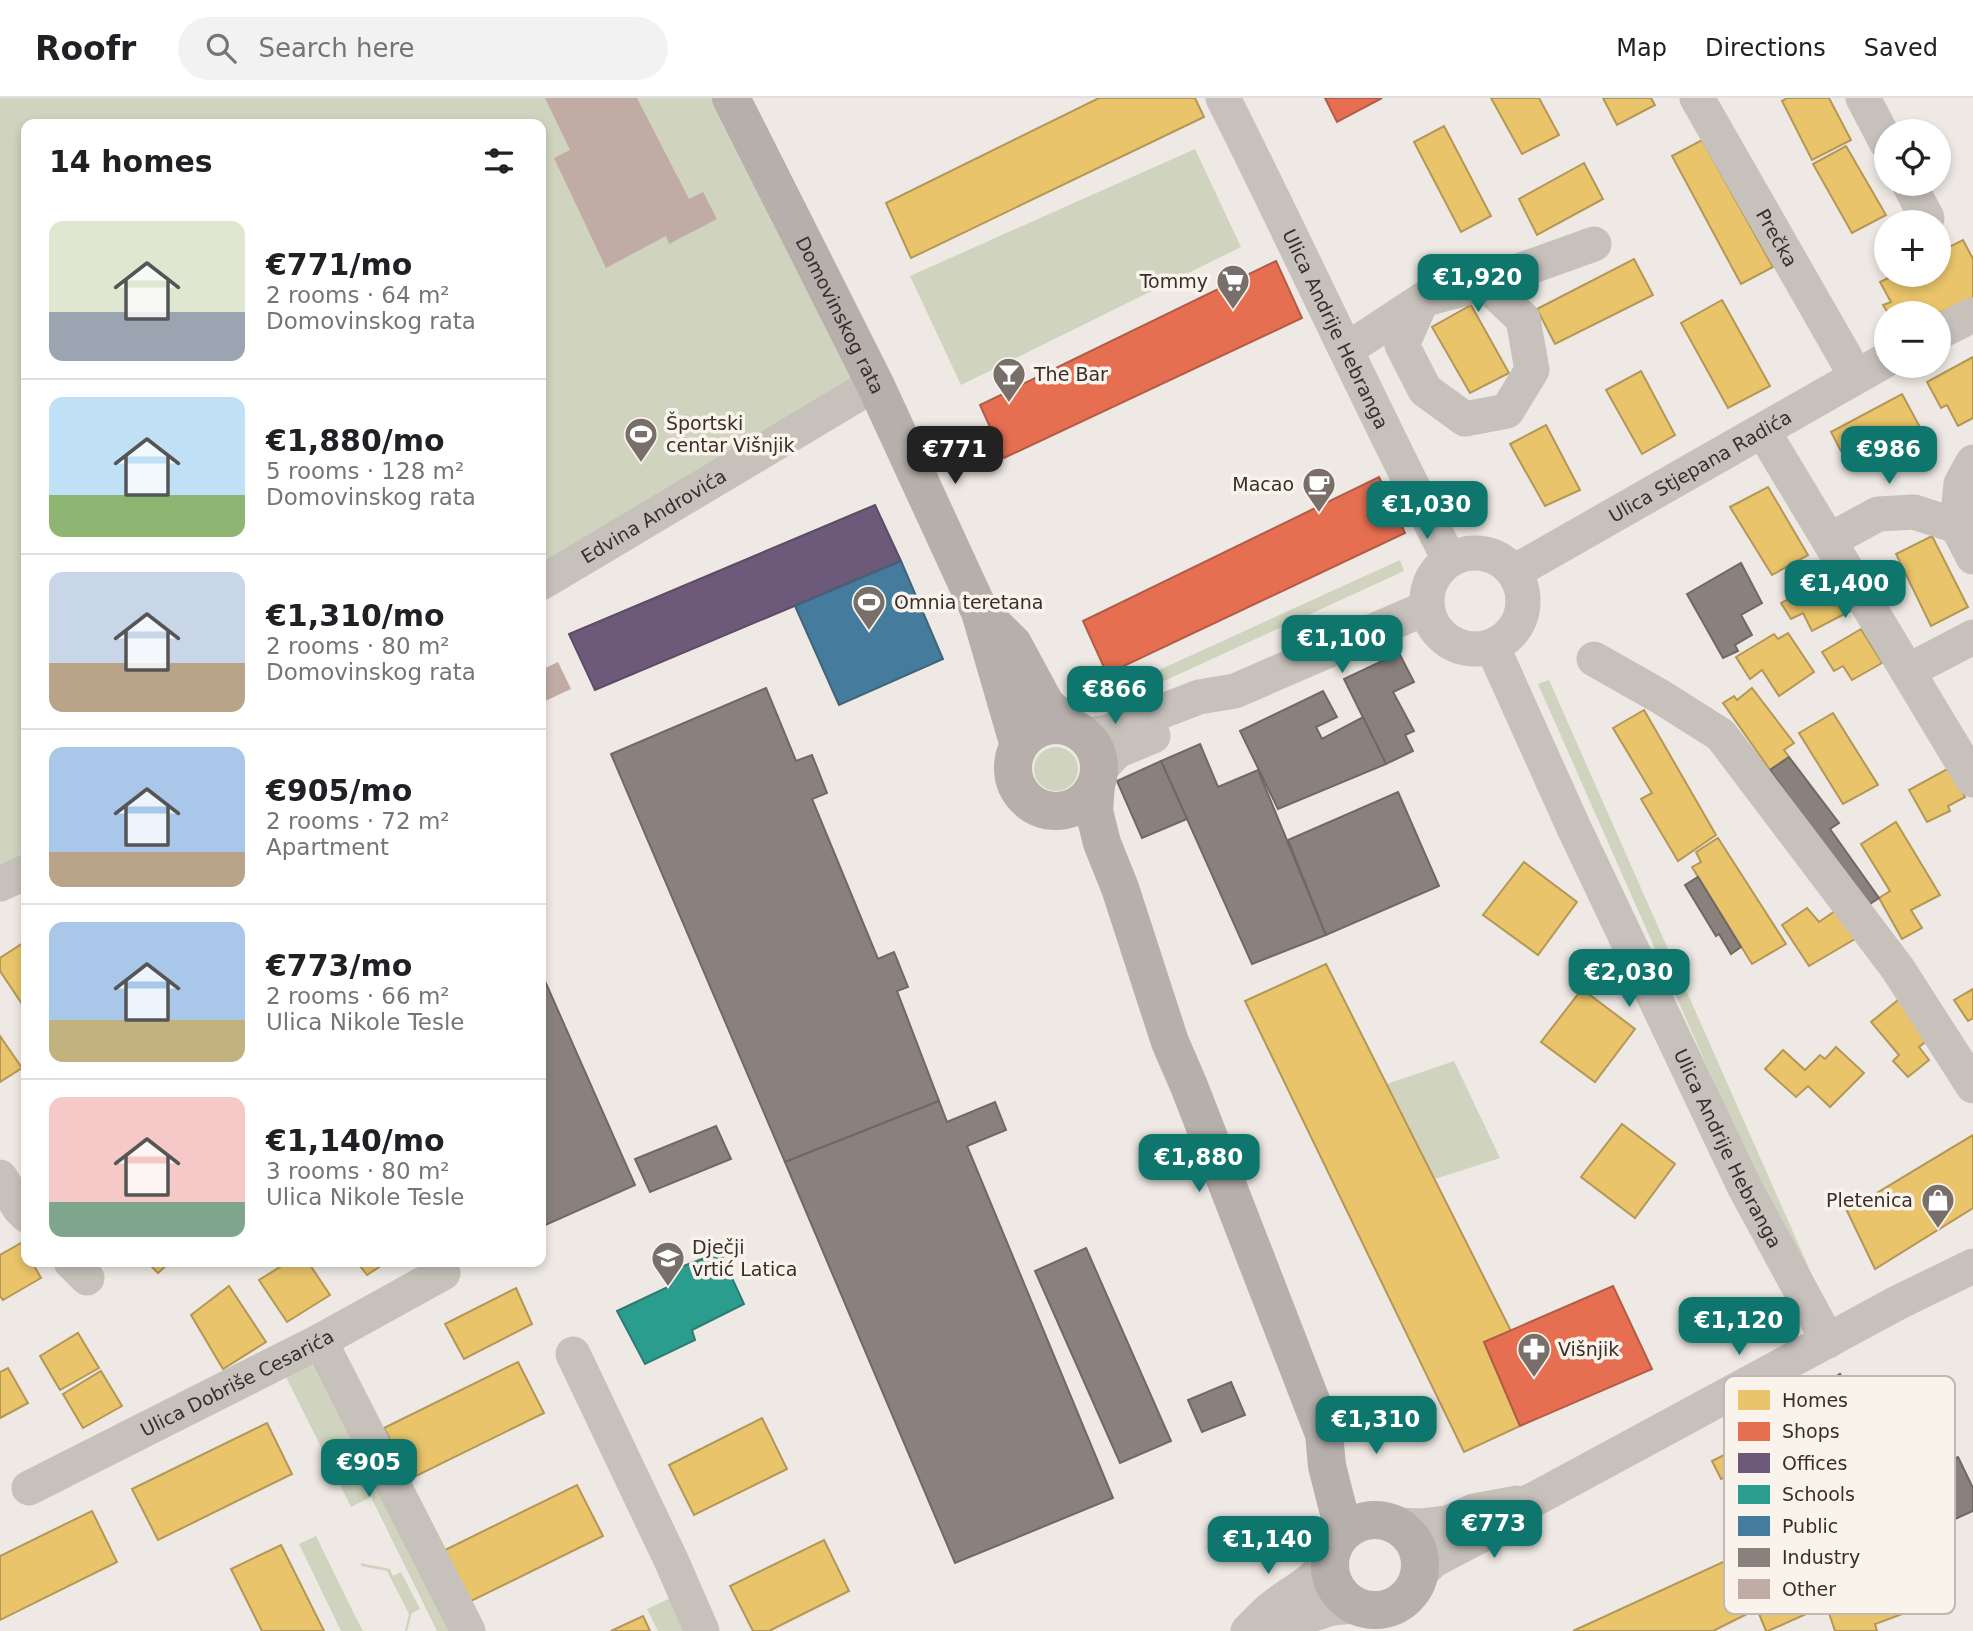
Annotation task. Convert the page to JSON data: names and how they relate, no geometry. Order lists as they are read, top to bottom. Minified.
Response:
{"streets":{"main road":["Domovinskog rata"],"street":["Prečka","Ulica Andrije Hebranga","Ulica Stjepana Radića","Edvina Androvića","Ulica Dobriše Cesarića"]},"crossings":[["Prečka","Ulica Stjepana Radića"],["Domovinskog rata","Edvina Androvića"],["Ulica Andrije Hebranga","Ulica Stjepana Radića"]],"places":{"supermarket":["Tommy"],"bar":["The Bar"],"sports":["Športski centar Višnjik","Omnia teretana"],"cafe":["Macao"],"shop":["Pletenica"],"school or university":["Dječji vrtić Latica"],"pharmacy":["Višnjik"]},"legend":["Homes","Shops","Offices","Schools","Public","Industry","Other"],"page":{"header":"Roofr","search":"Search here","nav":["Map","Directions","Saved"],"map_buttons":["+","−"],"heading":"14 homes","list":[{"name":"€771/mo","note":"2 rooms · 64 m² · Domovinskog rata"},{"name":"€1,880/mo","note":"5 rooms · 128 m² · Domovinskog rata"},{"name":"€1,310/mo","note":"2 rooms · 80 m² · Domovinskog rata"},{"name":"€905/mo","note":"2 rooms · 72 m² · Apartment"},{"name":"€773/mo","note":"2 rooms · 66 m² · Ulica Nikole Tesle"},{"name":"€1,140/mo","note":"3 rooms · 80 m² · Ulica Nikole Tesle"}],"price":["€1,920","€771","€986","€1,030","€1,400","€1,100","€866","€2,030","€1,880","€1,120","€1,310","€905","€773","€1,140"]}}
